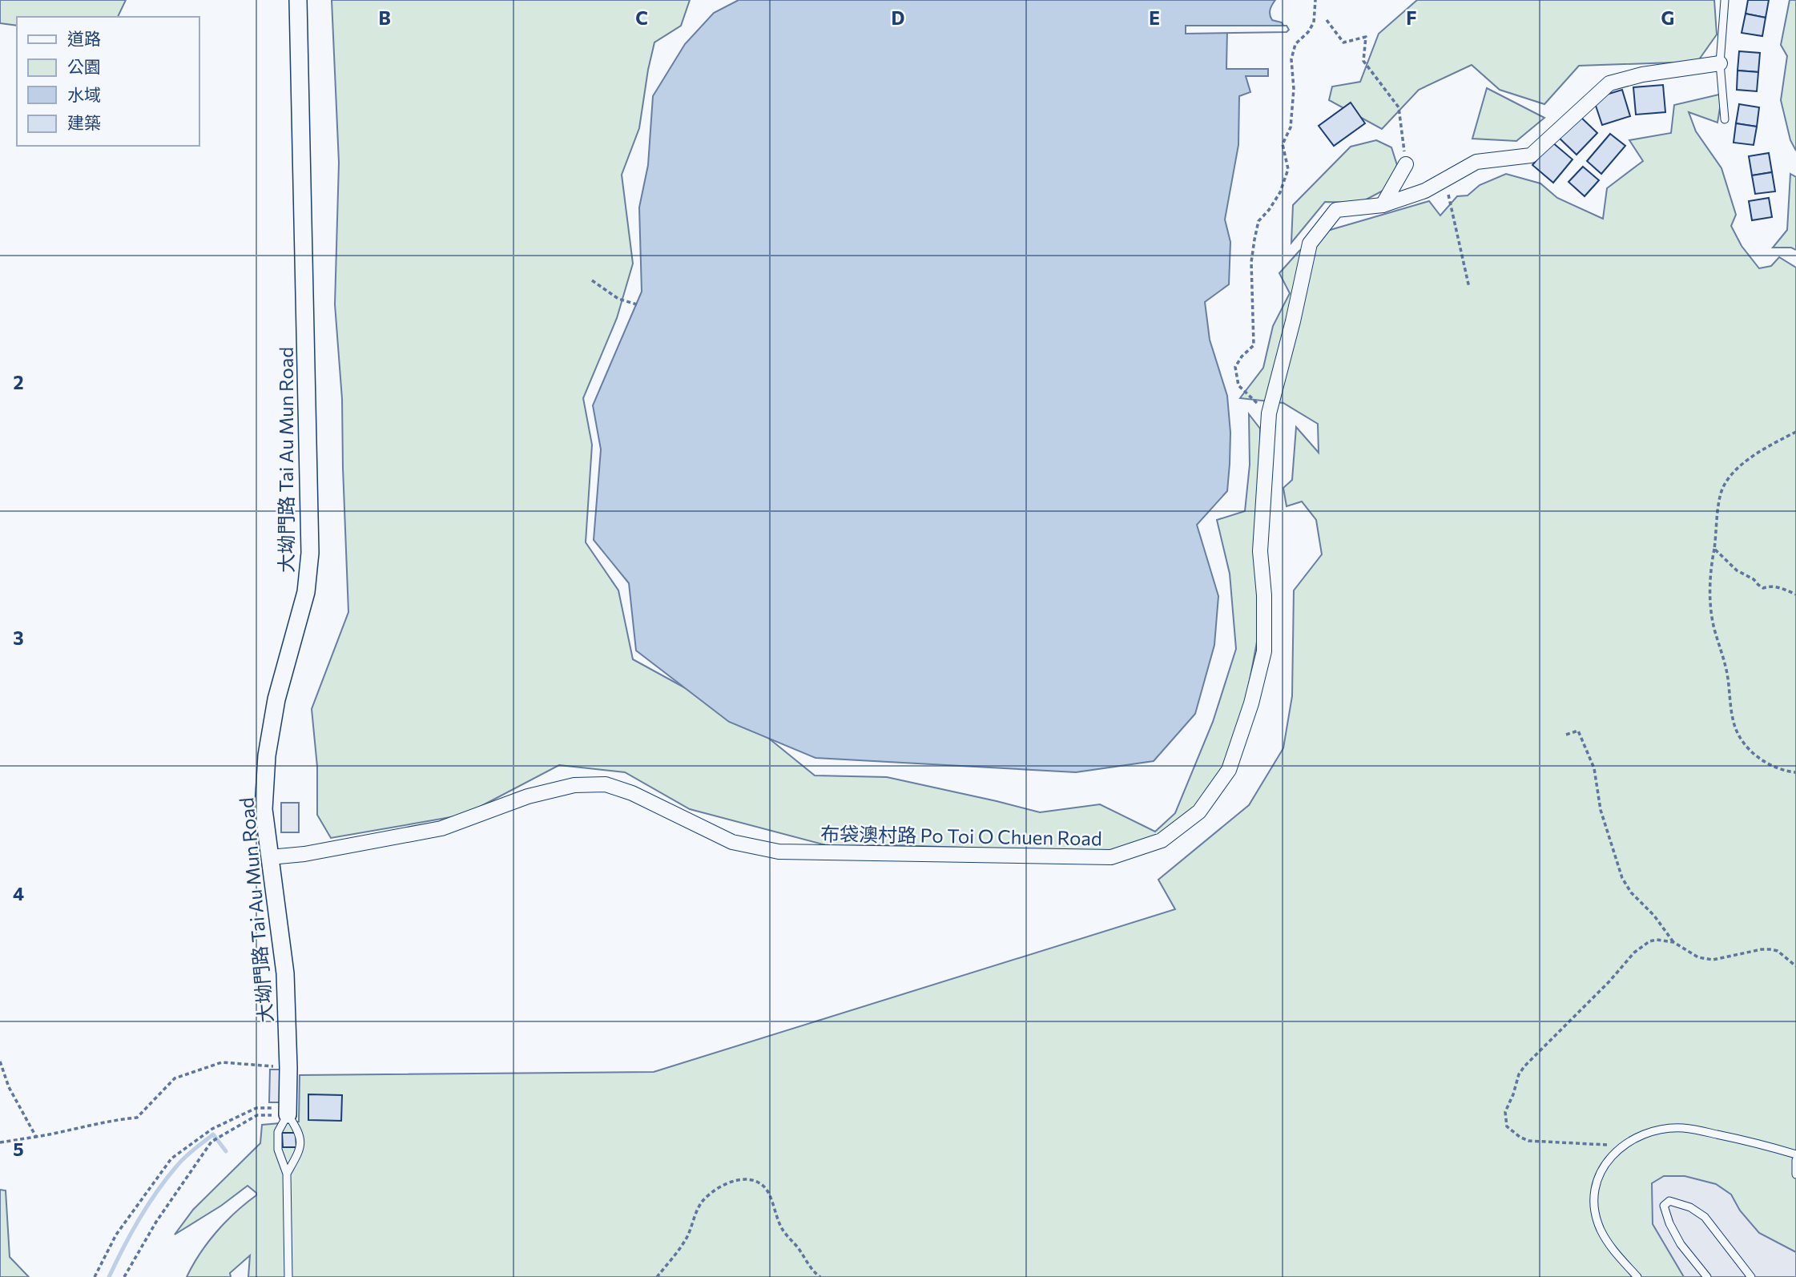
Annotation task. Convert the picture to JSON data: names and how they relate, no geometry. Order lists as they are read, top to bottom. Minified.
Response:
{"streets":{"street":["大坳門路 Tai Au Mun Road","布袋澳村路 Po Toi O Chuen Road"]},"crossings":[["大坳門路 Tai Au Mun Road","布袋澳村路 Po Toi O Chuen Road"]],"legend":["道路","公園","水域","建築"],"grid":{"columns":["B","C","D","E","F","G"],"rows":["2","3","4","5"]}}
